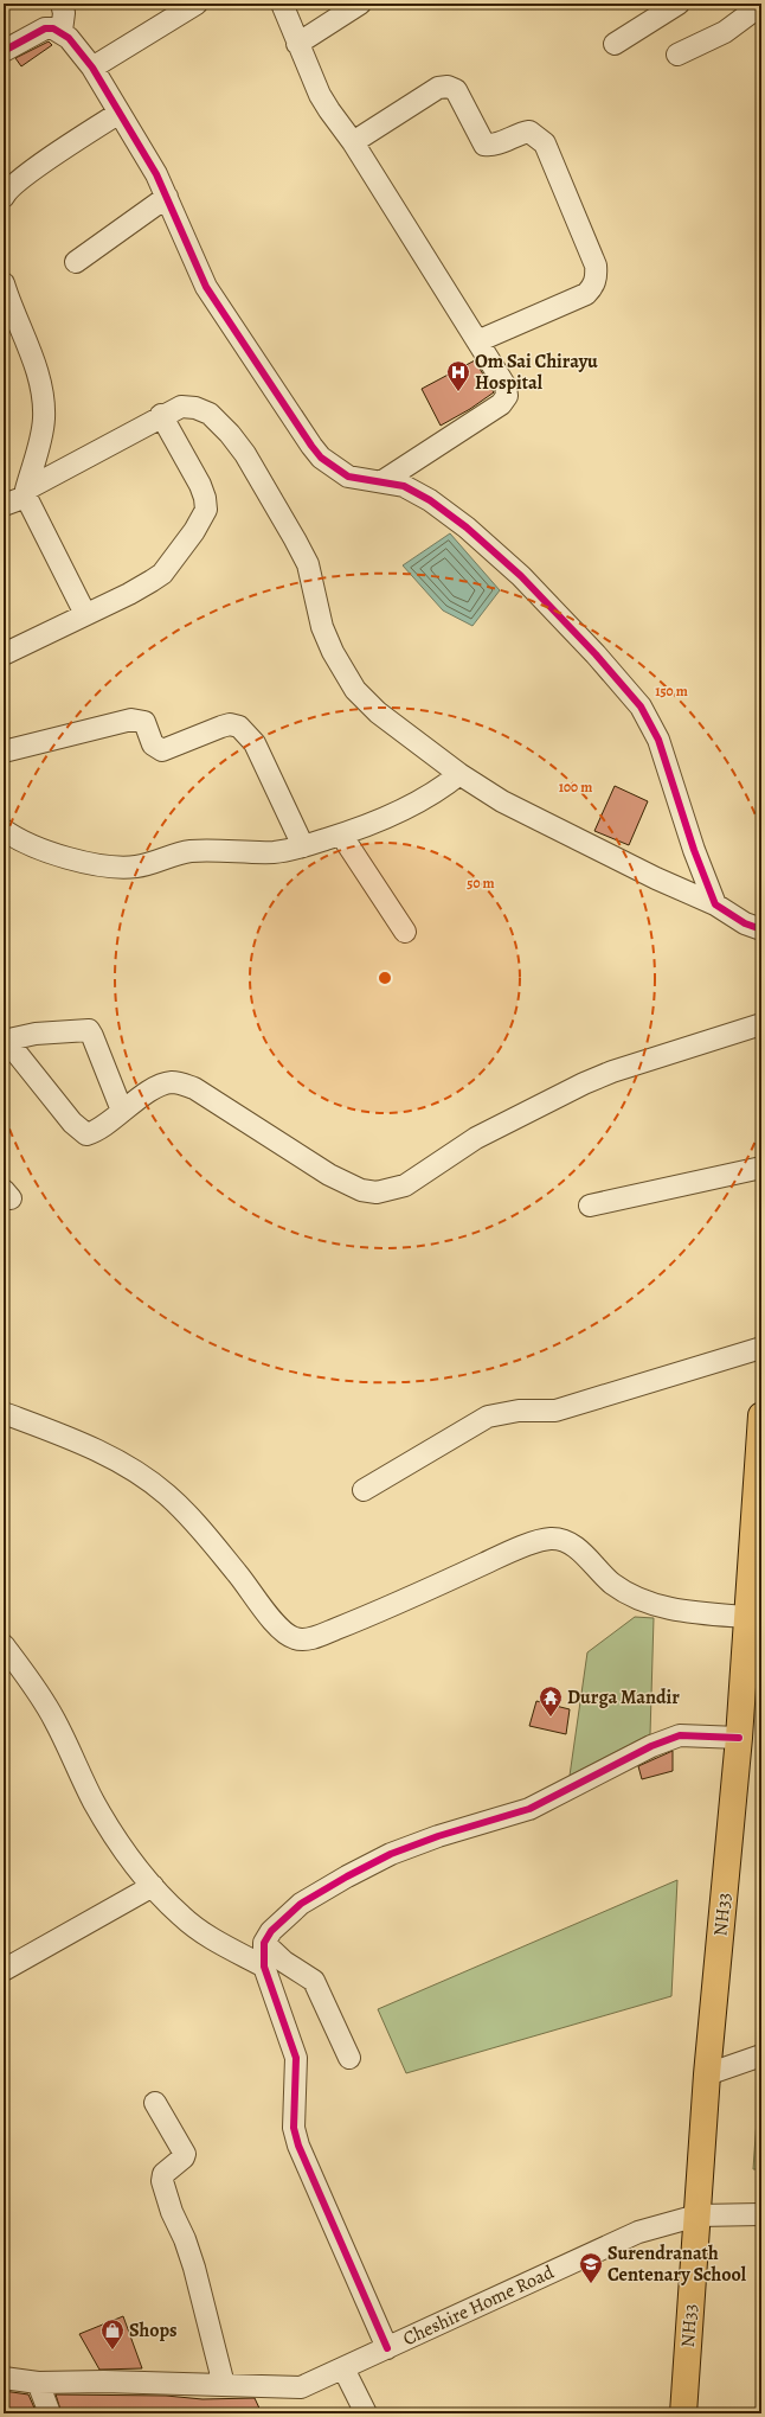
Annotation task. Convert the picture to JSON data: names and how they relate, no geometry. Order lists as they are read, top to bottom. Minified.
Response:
{"streets":{"main road":["NH33"],"street":["Cheshire Home Road"]},"crossings":[["NH33","Cheshire Home Road"]],"places":{"hospital":["Om Sai Chirayu Hospital"],"temple":["Durga Mandir"],"school or university":["Surendranath Centenary School"],"shop":["Shops"]},"rings":["150 m","100 m","50 m"]}
